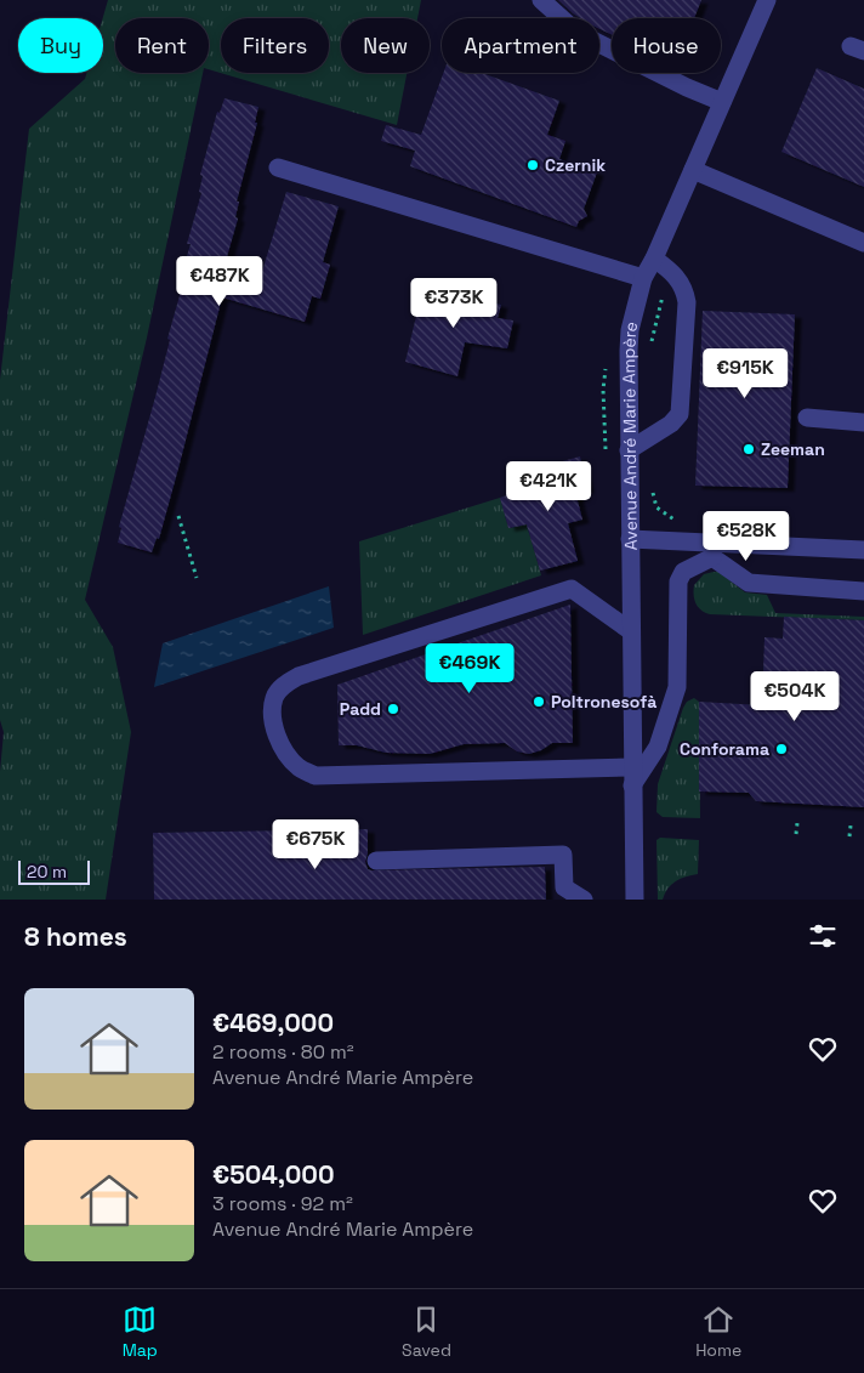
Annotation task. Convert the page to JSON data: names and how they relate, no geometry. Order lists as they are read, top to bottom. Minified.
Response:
{"streets":{"street":["Avenue André Marie Ampère"]},"places":["Czernik","Zeeman","Poltronesofà","Padd","Conforama"],"scale_bar":"20 m","page":{"chip":["Buy","Rent","Filters","New","Apartment","House"],"price":["€487K","€373K","€915K","€421K","€528K","€469K","€504K","€675K"],"scale":"20 m","heading":"8 homes","list":[{"name":"€469,000","note":"2 rooms · 80 m² · Avenue André Marie Ampère"},{"name":"€504,000","note":"3 rooms · 92 m² · Avenue André Marie Ampère"}],"tabs":["Map","Saved","Home"]}}
